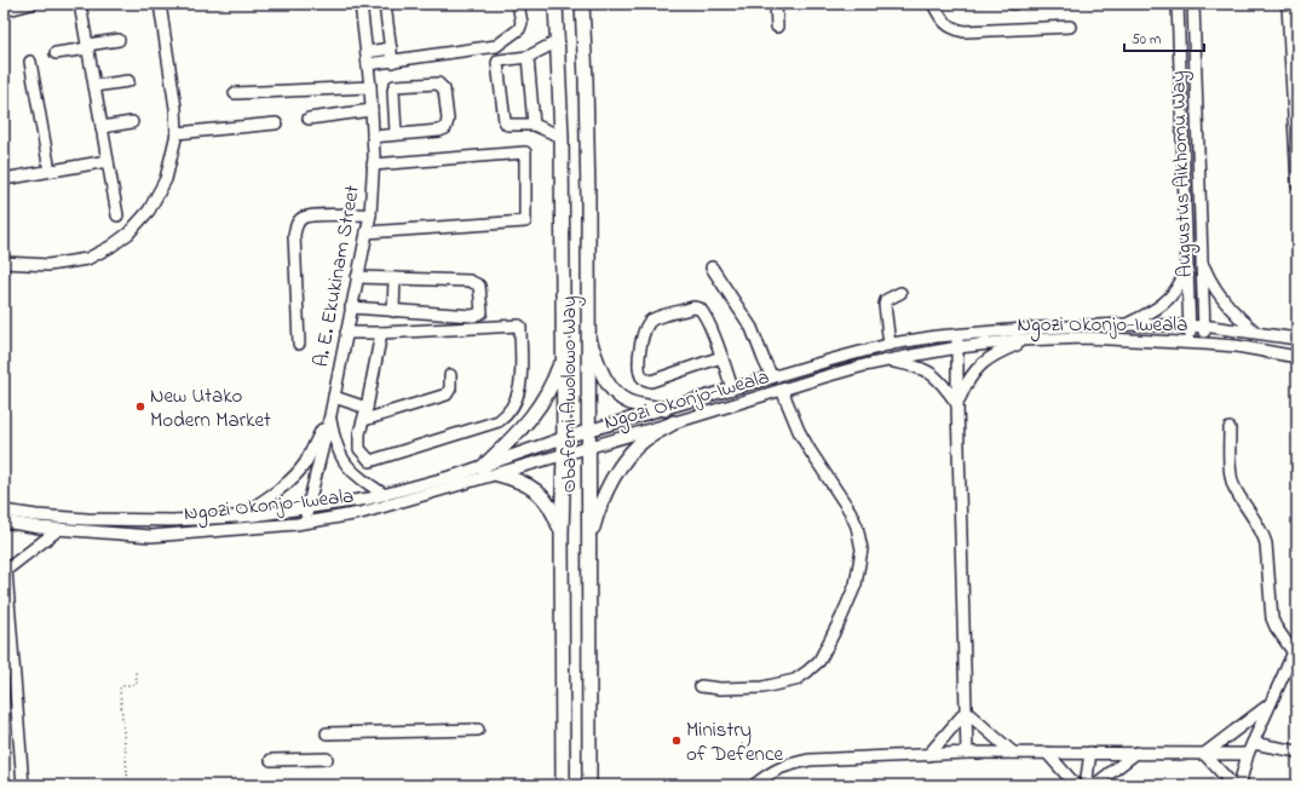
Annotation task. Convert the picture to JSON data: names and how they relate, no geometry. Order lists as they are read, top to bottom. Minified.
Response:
{"streets":{"main road":["Obafemi Awolowo Way"],"street":["Augustus Aikhomu Way","A. E. Ekukinam Street","Ngozi Okonjo-Iweala"]},"crossings":[["Augustus Aikhomu Way","Ngozi Okonjo-Iweala"],["A. E. Ekukinam Street","Ngozi Okonjo-Iweala"],["Ngozi Okonjo-Iweala","Obafemi Awolowo Way"]],"places":["New Utako Modern Market","Ministry of Defence"],"scale_bar":"50 m"}
